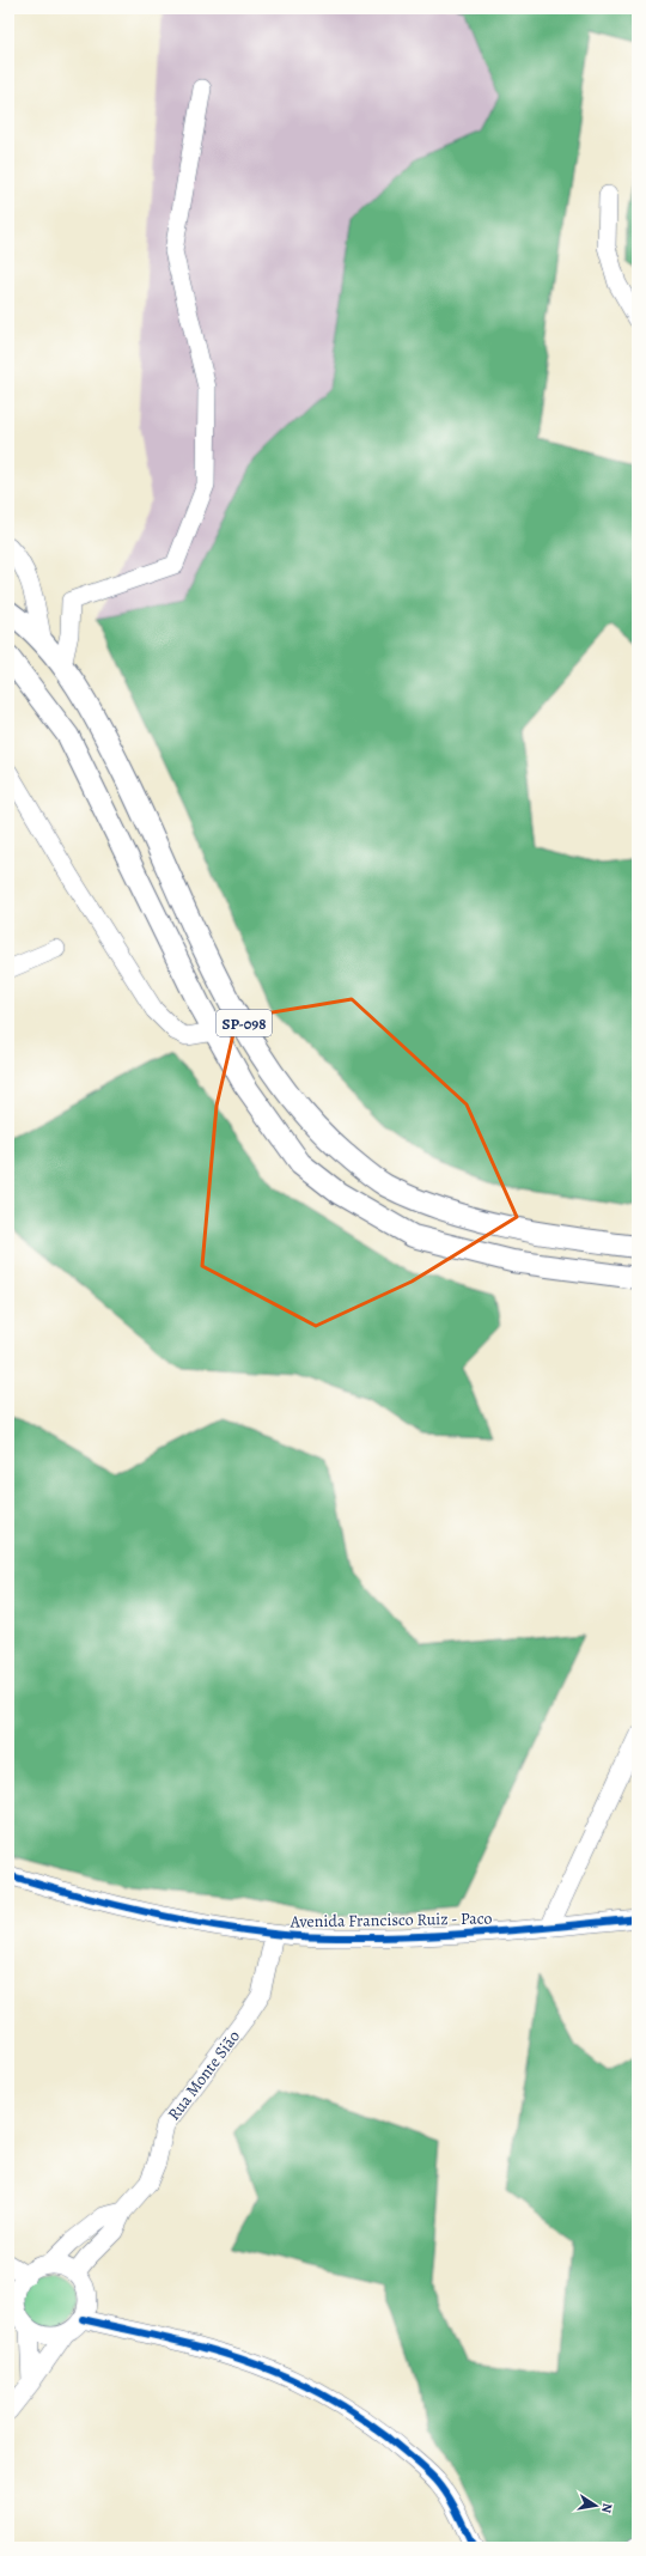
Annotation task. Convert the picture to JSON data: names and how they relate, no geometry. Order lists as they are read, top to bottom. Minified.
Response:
{"streets":{"main road":["SP-098"],"street":["Avenida Francisco Ruiz - Paco","Rua Monte Sião"]},"crossings":[["Avenida Francisco Ruiz - Paco","Rua Monte Sião"]],"north":"right"}
